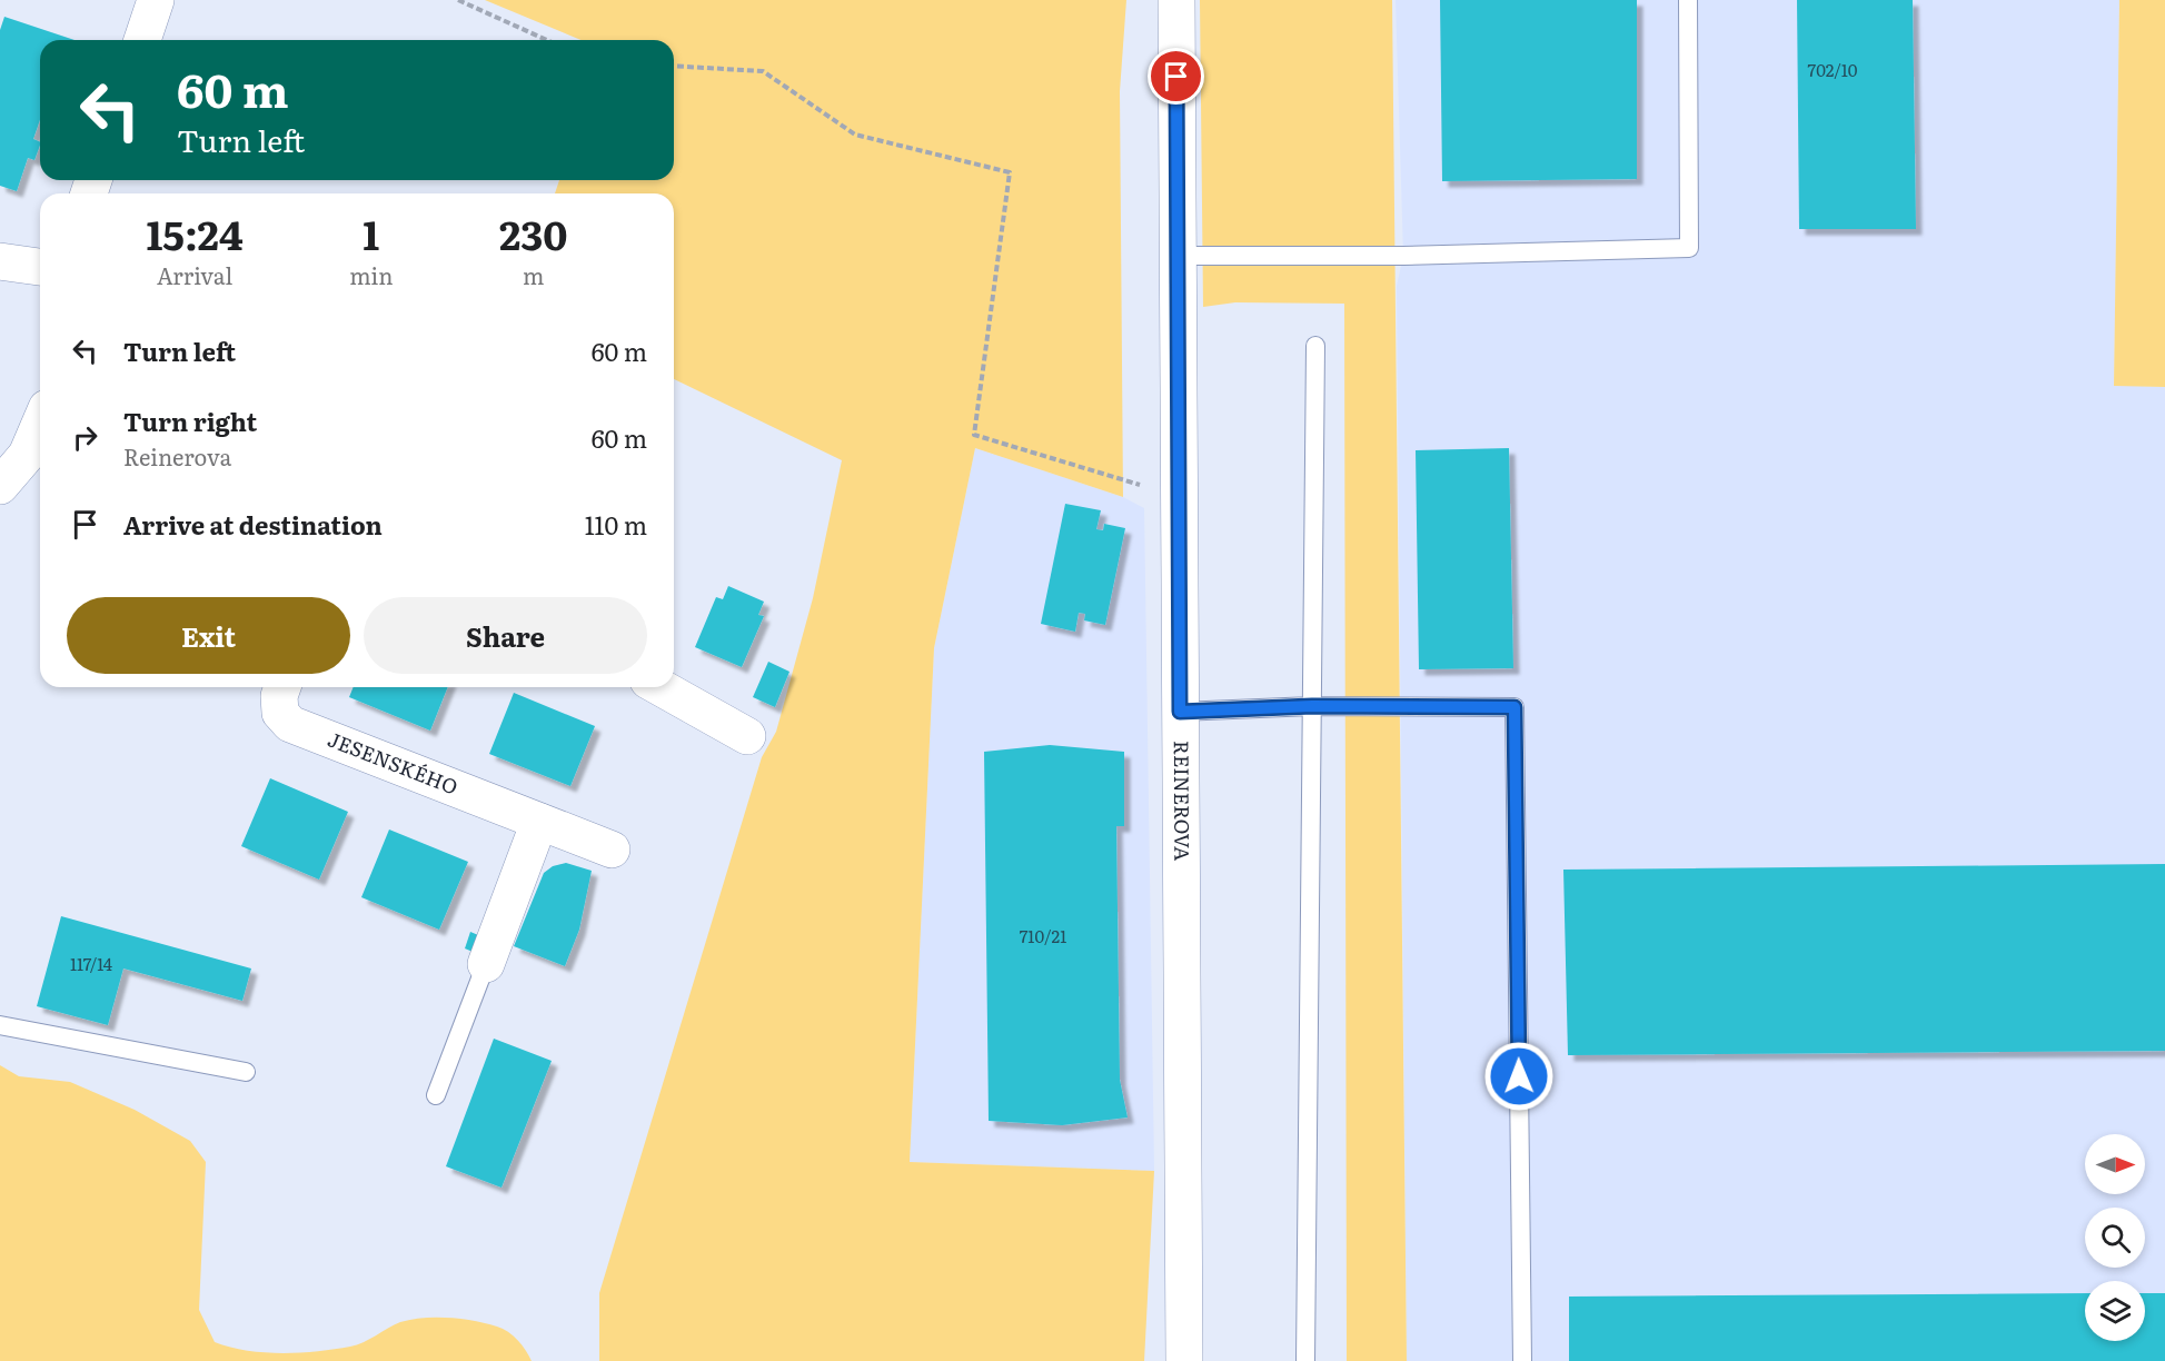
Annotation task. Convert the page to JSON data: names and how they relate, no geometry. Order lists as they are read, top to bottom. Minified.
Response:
{"streets":{"street":["JESENSKÉHO","REINEROVA"]},"house_numbers":["702/10","710/21","117/14"],"north":"right","page":{"turn":["60 m","Turn left"],"eta":["15:24","Arrival","1","min","230","m"],"list":[{"name":"Turn left","value":"60 m"},{"name":"Turn right","note":"Reinerova","value":"60 m"},{"name":"Arrive at destination","value":"110 m"}],"buttons":["Exit","Share"]}}
